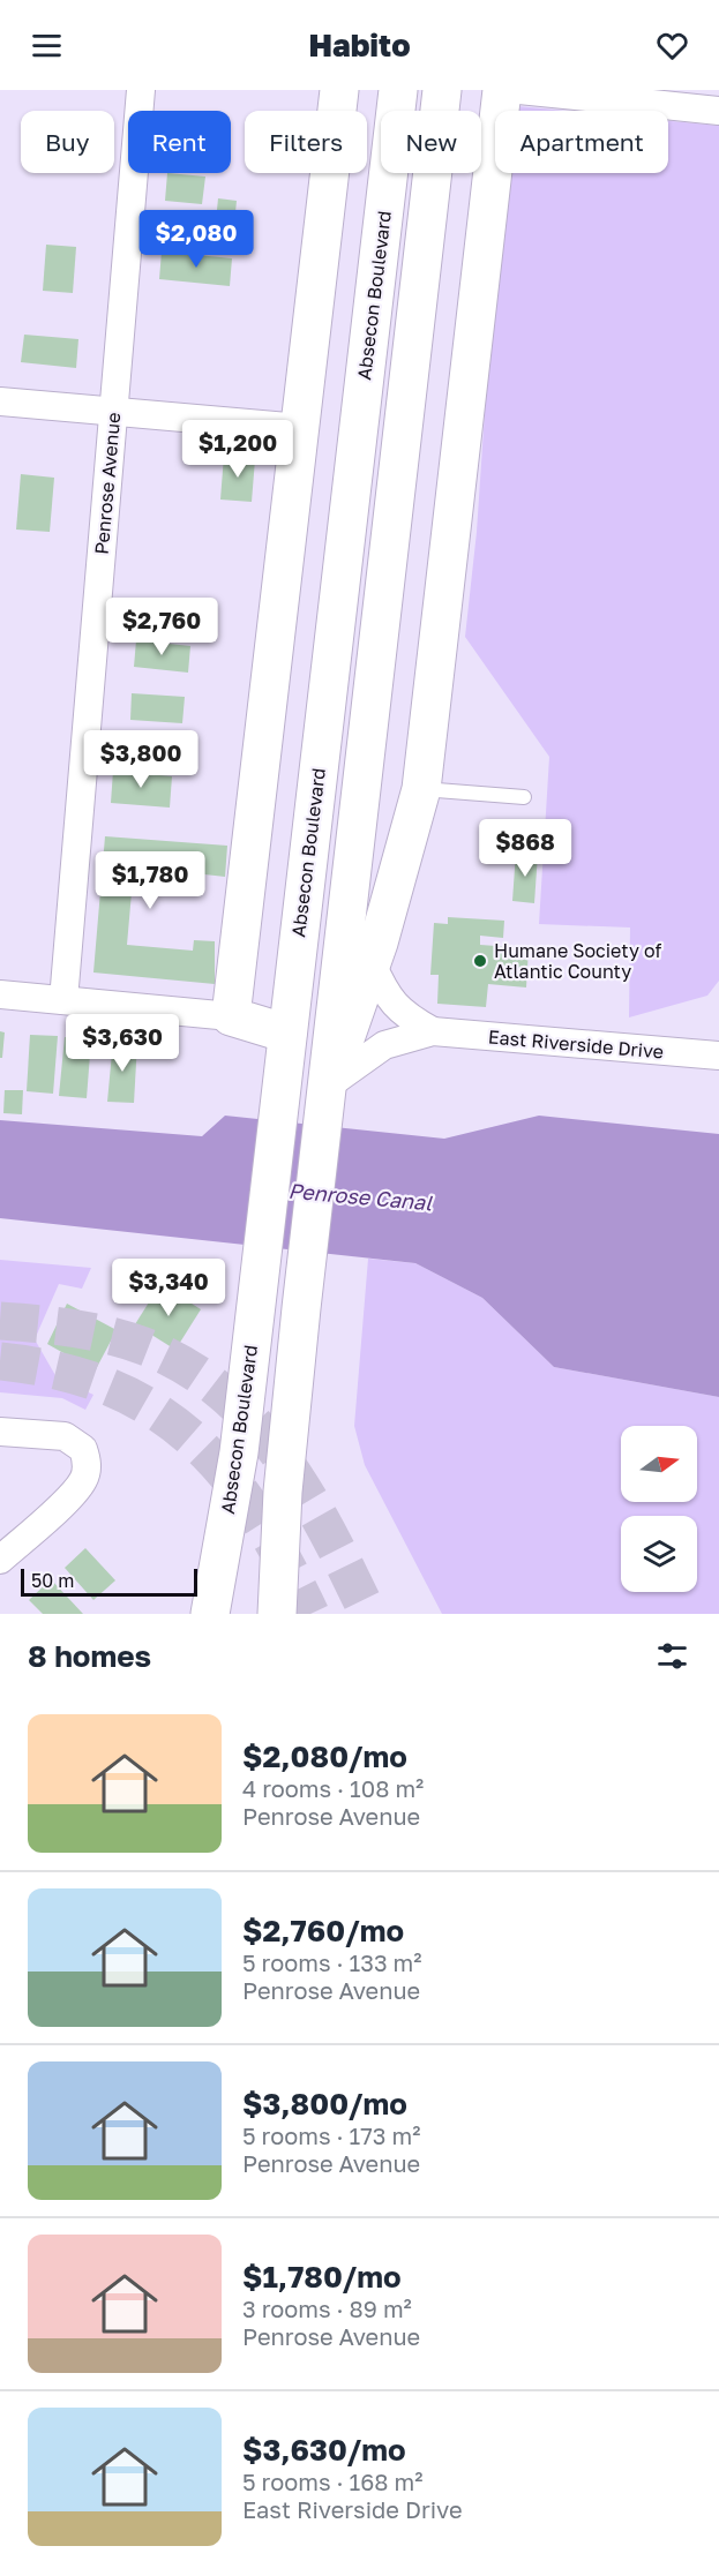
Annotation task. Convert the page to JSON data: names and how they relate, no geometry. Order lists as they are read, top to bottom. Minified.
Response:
{"streets":{"main road":["Absecon Boulevard"],"street":["Penrose Avenue","East Riverside Drive"]},"water":["Penrose Canal"],"places":["Humane Society of Atlantic County"],"scale_bar":"50 m","north":"right","page":{"header":"Habito","chip":["Buy","Rent","Filters","New","Apartment"],"price":["$2,080","$1,200","$2,760","$3,800","$868","$1,780","$3,630","$3,340"],"scale":"50 m","heading":"8 homes","list":[{"name":"$2,080/mo","note":"4 rooms · 108 m² · Penrose Avenue"},{"name":"$2,760/mo","note":"5 rooms · 133 m² · Penrose Avenue"},{"name":"$3,800/mo","note":"5 rooms · 173 m² · Penrose Avenue"},{"name":"$1,780/mo","note":"3 rooms · 89 m² · Penrose Avenue"},{"name":"$3,630/mo","note":"5 rooms · 168 m² · East Riverside Drive"}]}}
